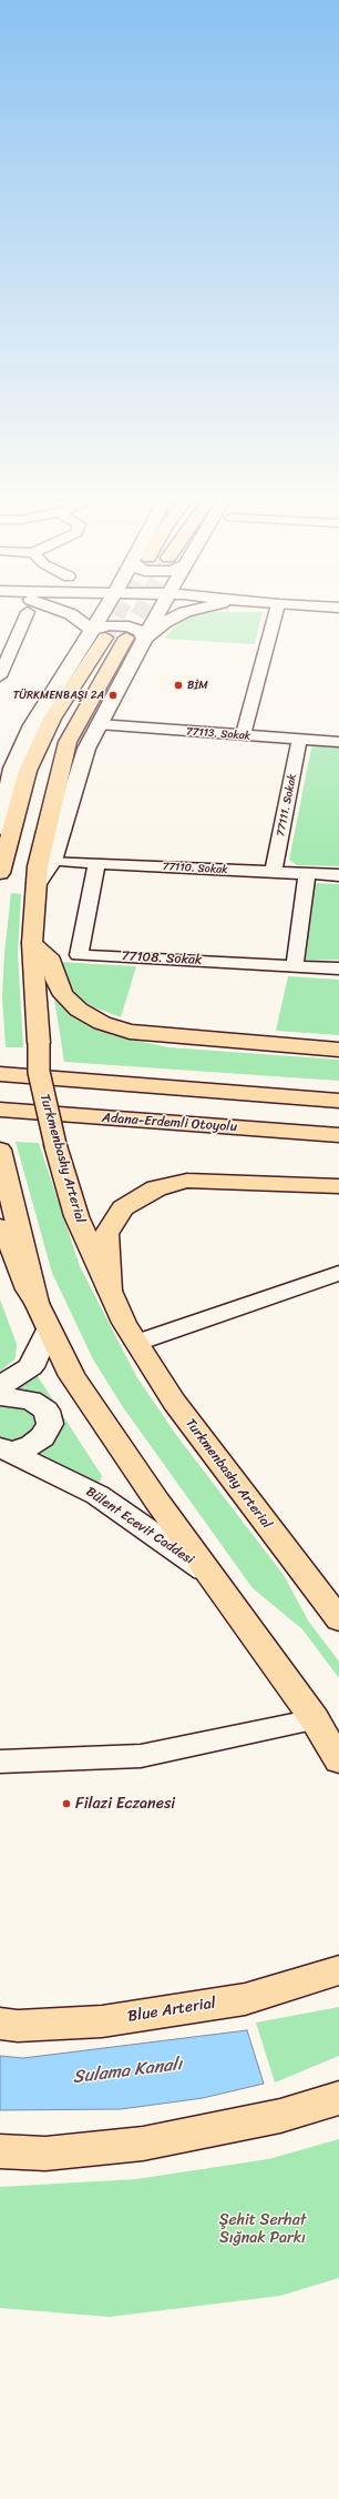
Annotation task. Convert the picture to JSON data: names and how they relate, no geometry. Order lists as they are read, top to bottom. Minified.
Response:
{"streets":{"main road":["Adana-Erdemli Otoyolu","Turkmenbashy Arterial","Bülent Ecevit Caddesi","Blue Arterial"],"street":["77113. Sokak","77111. Sokak","77110. Sokak","77108. Sokak"]},"crossings":[["77113. Sokak","77111. Sokak"],["77111. Sokak","77110. Sokak"],["77110. Sokak","77108. Sokak"]],"water":["Sulama Kanalı"],"parks":["Şehit Serhat Sığnak Parkı"],"places":["BİM","TÜRKMENBAŞI 2A","Filazi Eczanesi"]}
